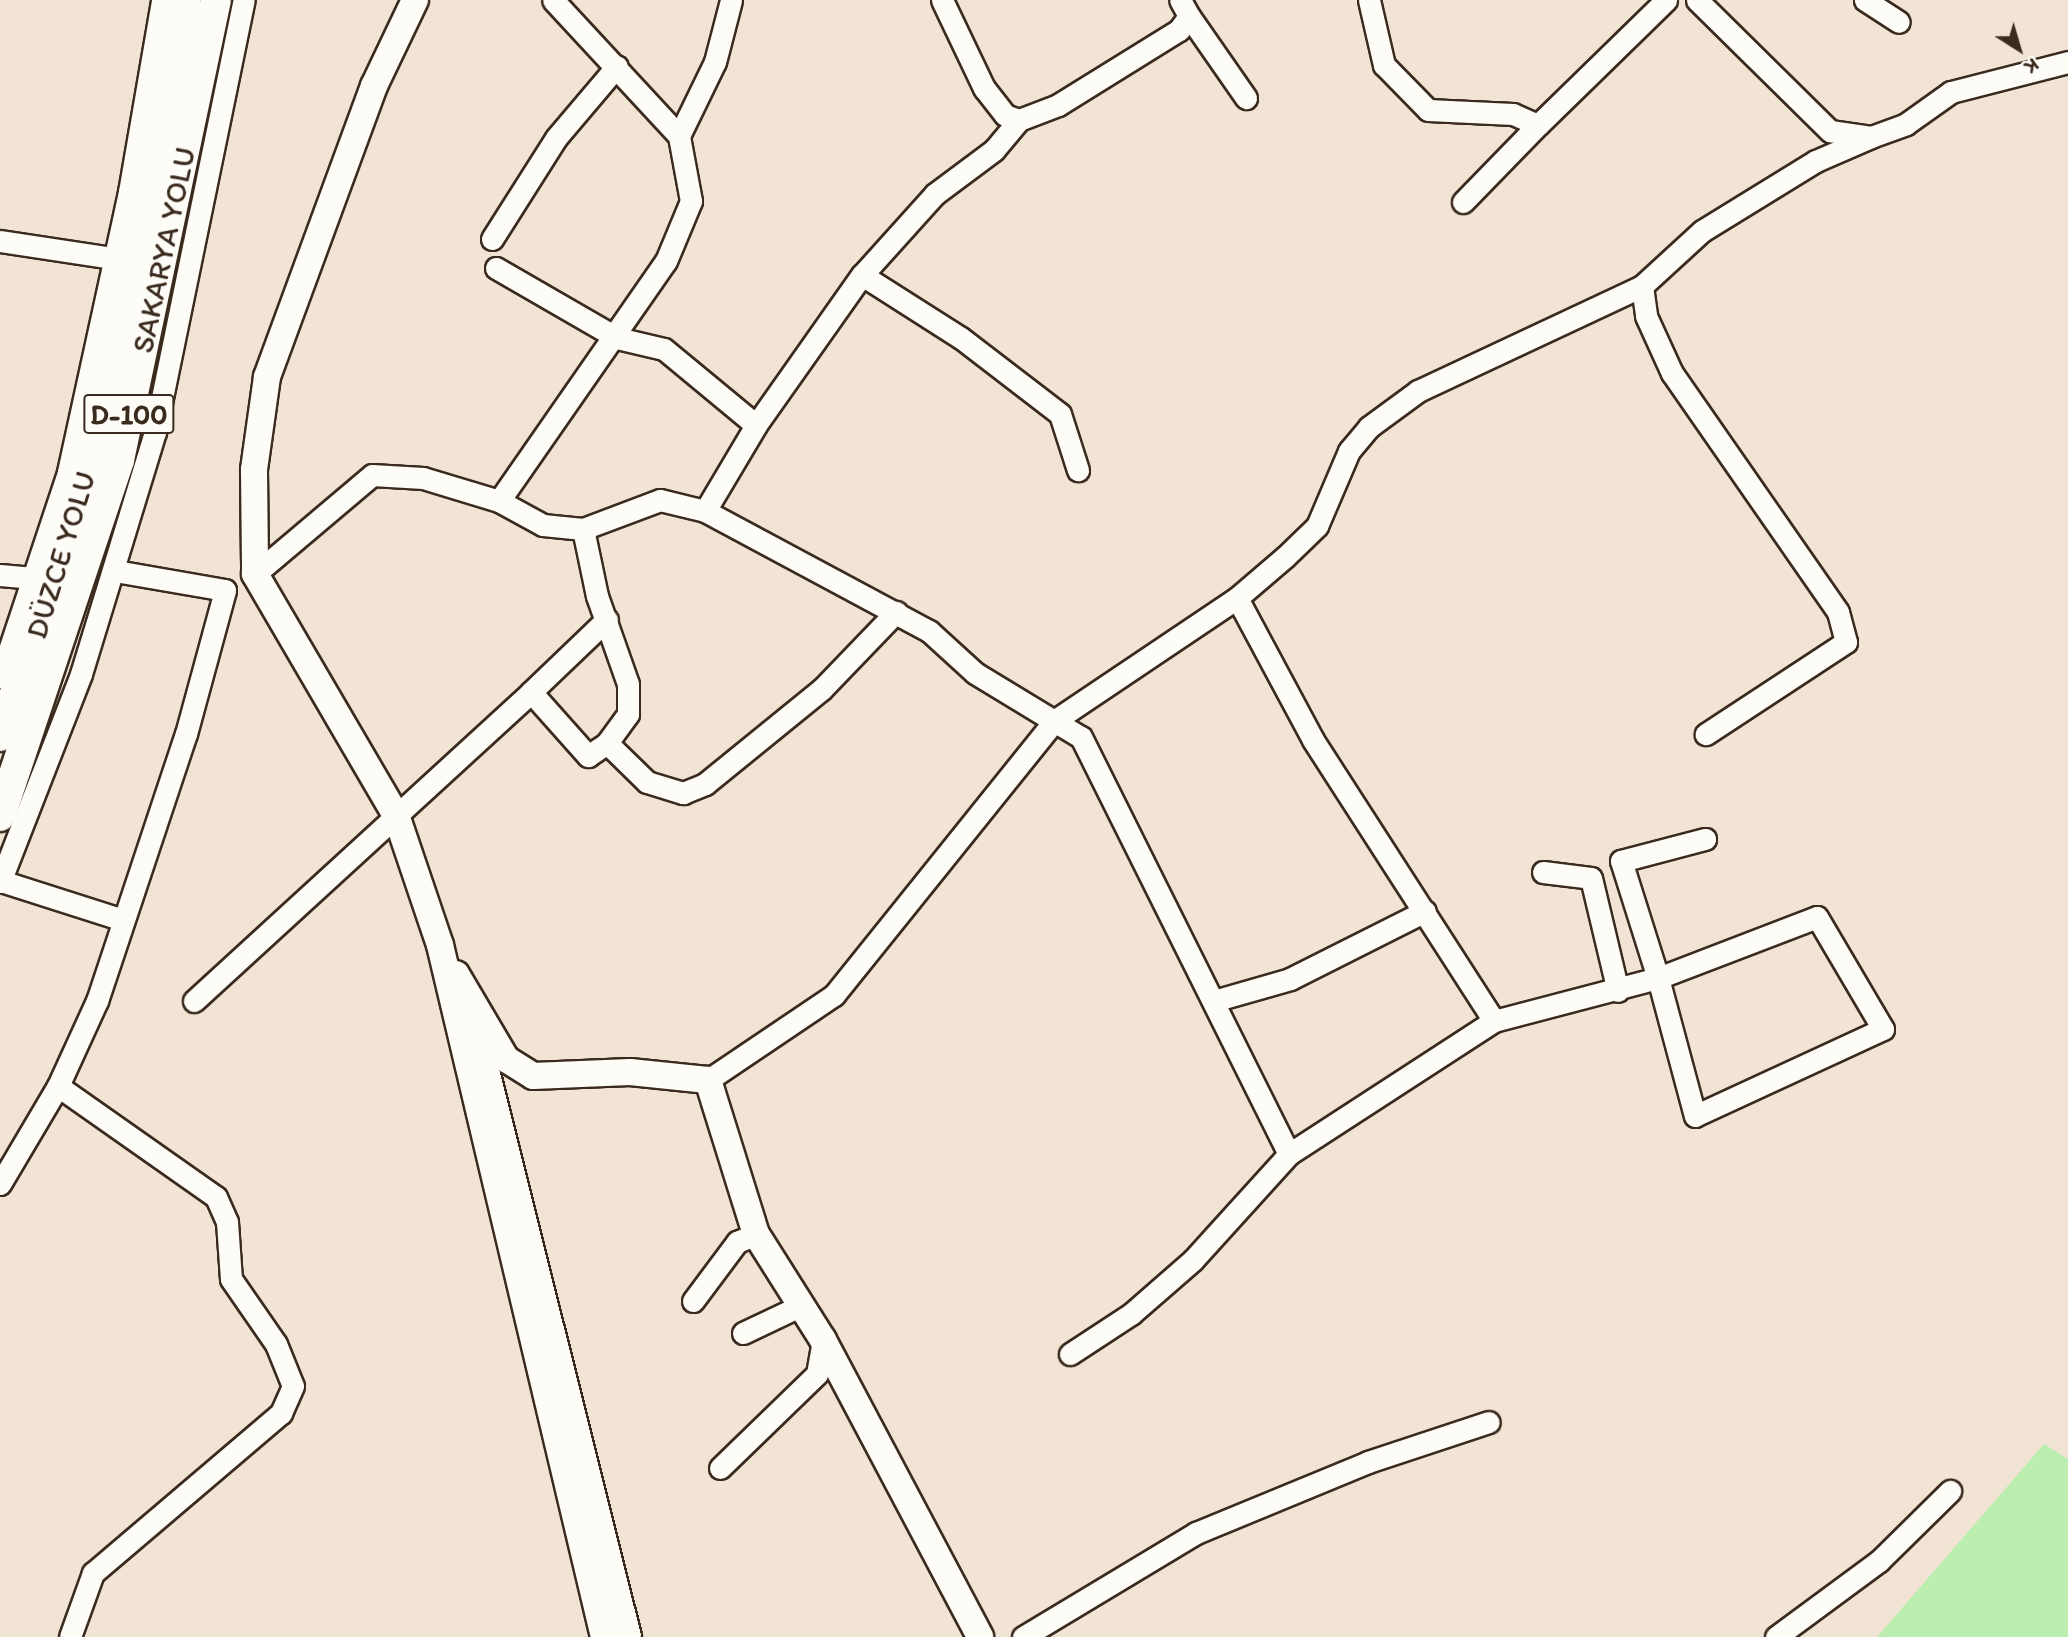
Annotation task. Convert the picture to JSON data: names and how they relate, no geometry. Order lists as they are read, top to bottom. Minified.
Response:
{"streets":{"highway":["SAKARYA YOLU","D-100","DÜZCE YOLU"]},"north":"bottom right"}
